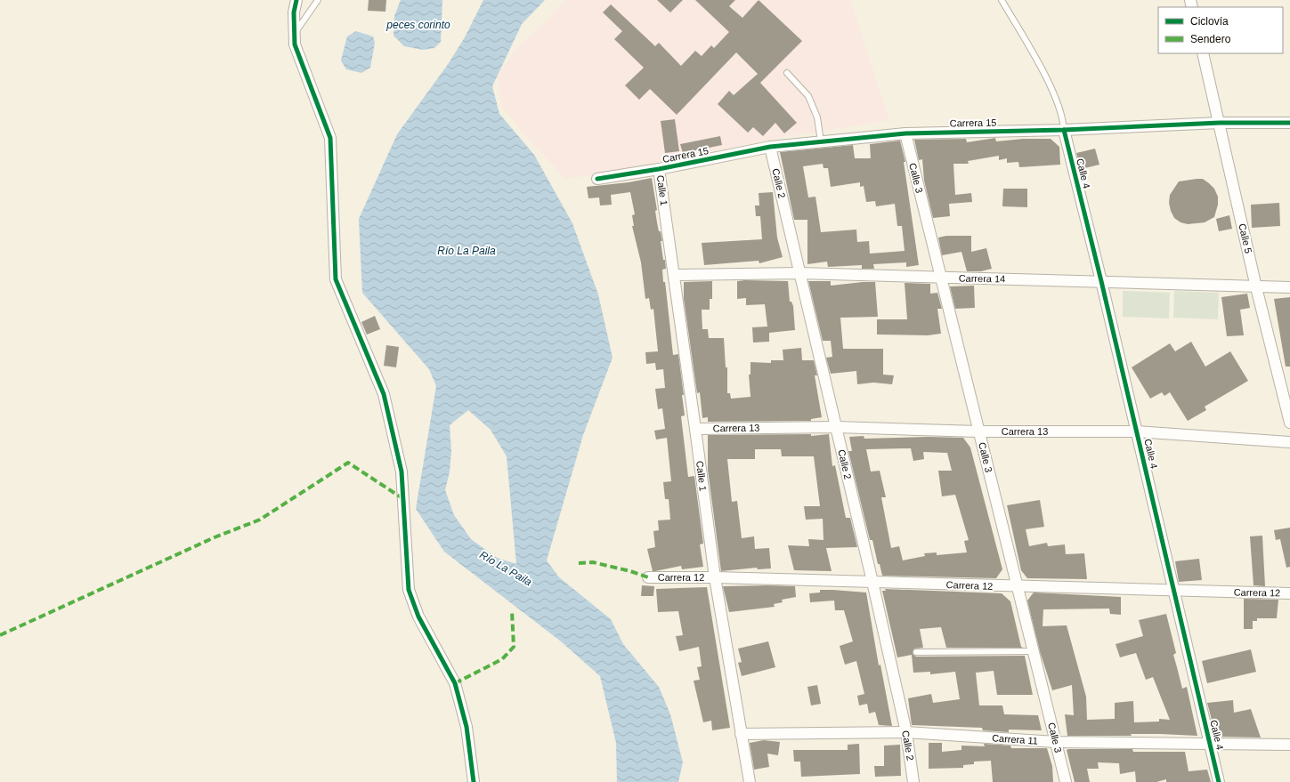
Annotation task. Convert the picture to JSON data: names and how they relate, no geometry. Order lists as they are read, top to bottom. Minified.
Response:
{"streets":{"street":["Carrera 15","Calle 4","Calle 3","Calle 2","Calle 1","Calle 5","Carrera 14","Carrera 13","Carrera 12","Carrera 11"]},"crossings":[["Carrera 15","Calle 4"],["Carrera 15","Calle 3"],["Carrera 15","Calle 2"],["Carrera 15","Calle 1"],["Carrera 15","Calle 5"],["Calle 4","Carrera 14"],["Calle 4","Carrera 13"],["Calle 4","Carrera 12"],["Calle 4","Carrera 11"],["Calle 3","Carrera 14"],["Calle 3","Carrera 13"],["Calle 3","Carrera 12"],["Calle 3","Carrera 11"],["Calle 2","Carrera 14"],["Calle 2","Carrera 13"],["Calle 2","Carrera 12"],["Calle 2","Carrera 11"],["Calle 1","Carrera 14"],["Calle 1","Carrera 13"],["Calle 1","Carrera 12"],["Calle 1","Carrera 11"],["Calle 5","Carrera 14"]],"water":["peces corinto","Río La Paila"],"legend":["Ciclovía","Sendero"]}
